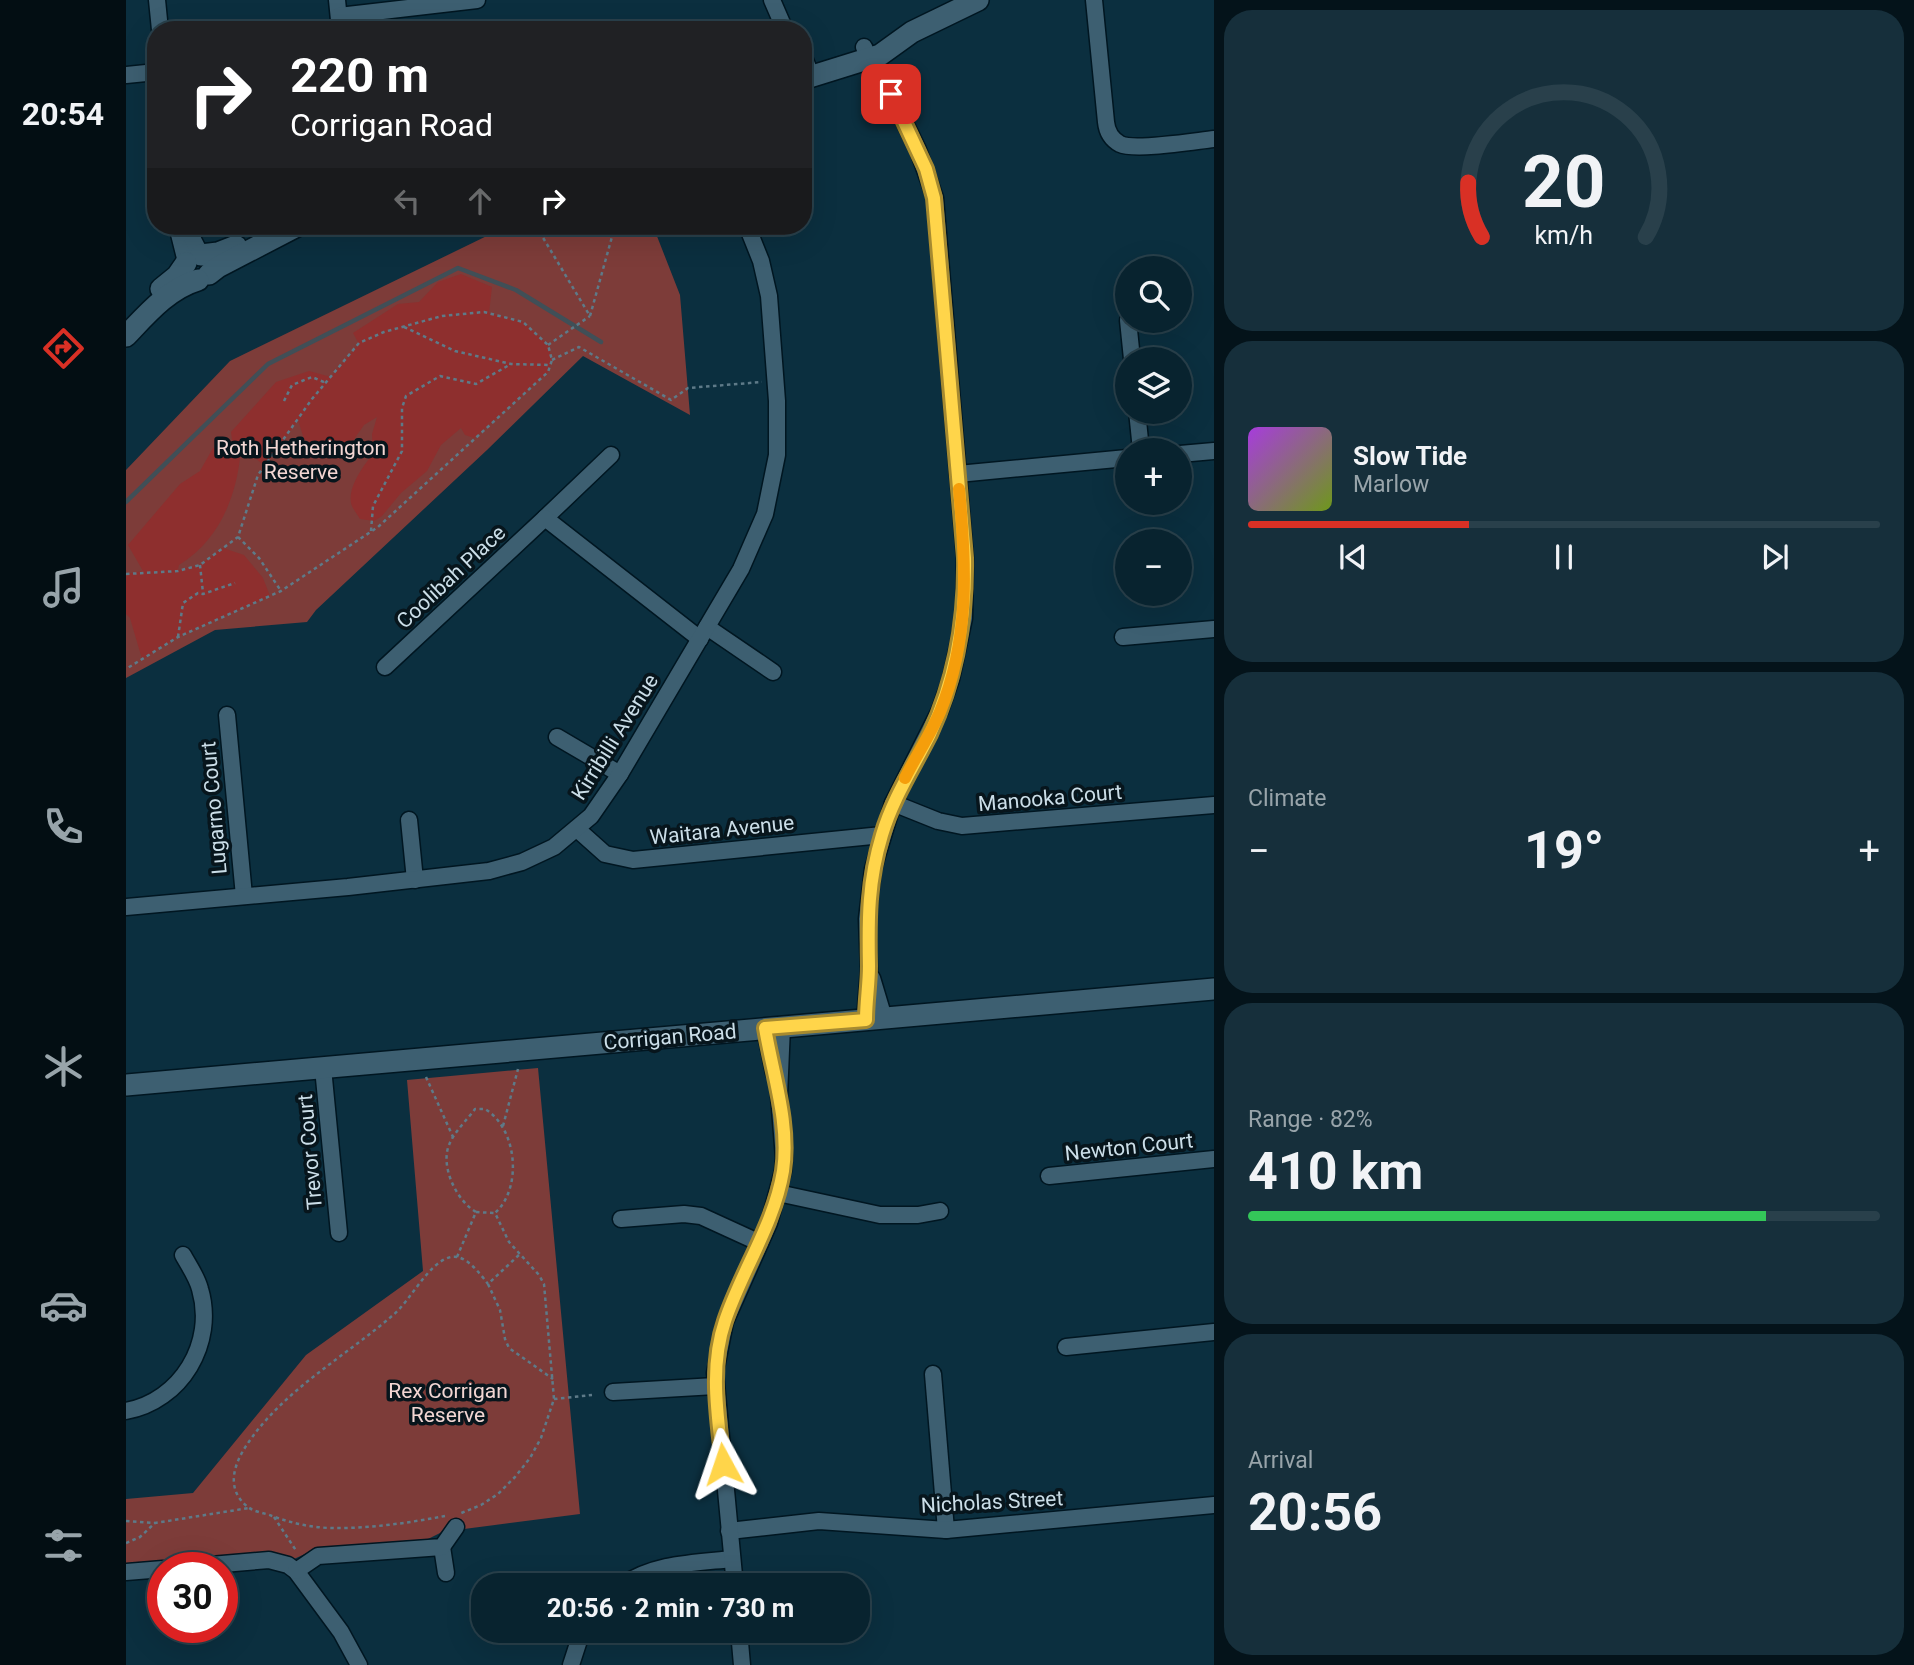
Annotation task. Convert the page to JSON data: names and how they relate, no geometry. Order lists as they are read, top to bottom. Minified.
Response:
{"streets":{"main road":["Corrigan Road"],"street":["Coolibah Place","Kirribilli Avenue","Manooka Court","Lugarno Court","Waitara Avenue","Newton Court","Trevor Court","Nicholas Street"]},"crossings":[["Kirribilli Avenue","Lugarno Court"],["Kirribilli Avenue","Waitara Avenue"],["Corrigan Road","Trevor Court"]],"parks":["Roth Hetherington Reserve","Rex Corrigan Reserve"],"page":{"tabs":"20:54","turn":["220 m","Corrigan Road"],"map_buttons":["+","−"],"song":["Slow Tide","Marlow"],"tile":["Climate",["Range · 82%","410 km"],["Arrival","20:56"]],"heat":["−","19°","+"],"limit":"30","trip":"20:56 · 2 min · 730 m","gauge":["20","km/h"]}}
